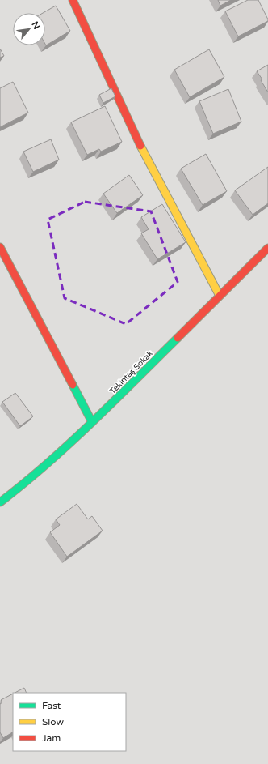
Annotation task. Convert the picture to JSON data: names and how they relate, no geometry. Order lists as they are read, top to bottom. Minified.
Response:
{"streets":{"street":["Tekintaş Sokak"]},"legend":["Fast","Slow","Jam"],"north":"top right"}
